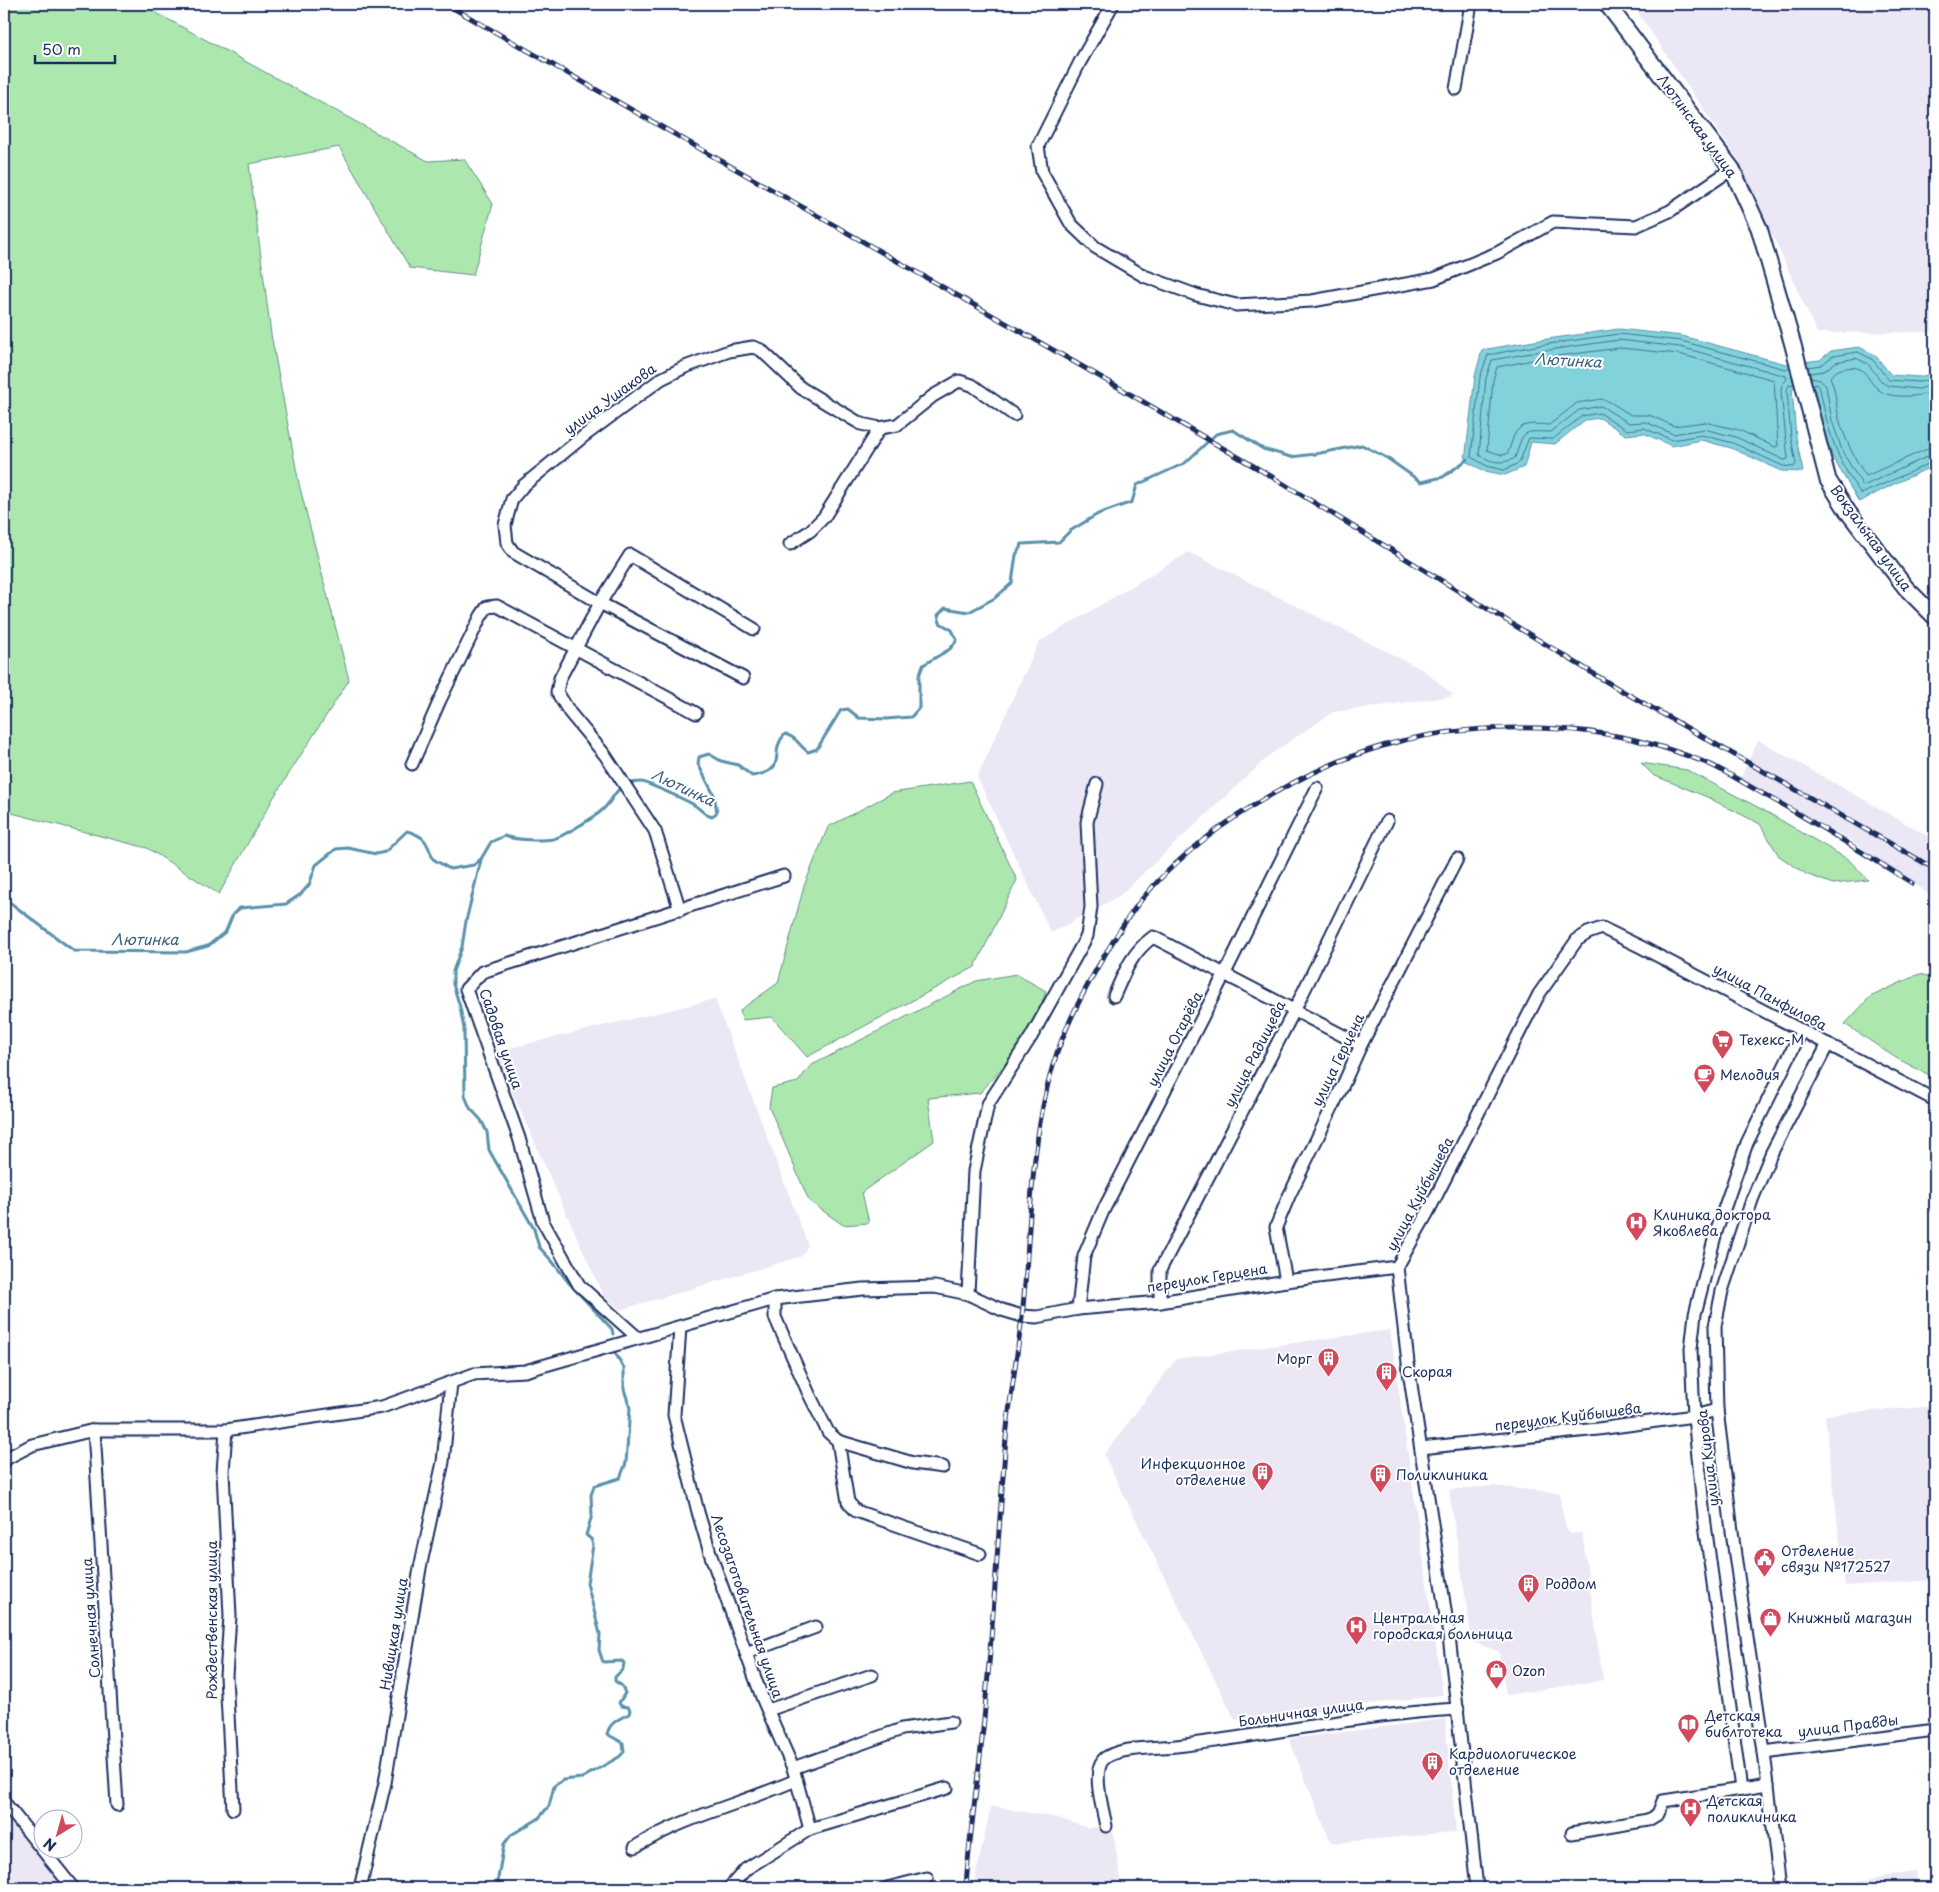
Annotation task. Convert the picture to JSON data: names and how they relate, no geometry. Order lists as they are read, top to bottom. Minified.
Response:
{"streets":{"main road":["Лютинская улица","Вокзальная улица"],"street":["улица Ушакова","улица Панфилова","Садовая улица","улица Огарёва","улица Радищева","улица Герцена","улица Куйбышева","переулок Герцена","переулок Куйбышева","улица Кирова","Лесозаготовительная улица","Солнечная улица","Рождественская улица","Нивицкая улица","Больничная улица","улица Правды"]},"crossings":[["Лютинская улица","Вокзальная улица"],["улица Панфилова","улица Куйбышева"],["улица Панфилова","улица Кирова"],["улица Огарёва","переулок Герцена"],["улица Радищева","переулок Герцена"],["улица Герцена","переулок Герцена"],["улица Куйбышева","переулок Герцена"],["улица Куйбышева","переулок Куйбышева"],["улица Куйбышева","Больничная улица"],["переулок Куйбышева","улица Кирова"],["улица Кирова","улица Правды"]],"water":["Лютинка"],"places":{"supermarket":["Техекс-М"],"cafe":["Мелодия"],"hospital":["Клиника доктора Яковлева","Центральная городская больница","Детская поликлиника"],"building":["Морг","Скорая","Инфекционное отделение","Поликлиника","Роддом","Кардиологическое отделение"],"public building":["Отделение связи №172527"],"shop":["Книжный магазин","Ozon"],"library":["Детская библтотека"]},"scale_bar":"50 m","north":"bottom left"}
